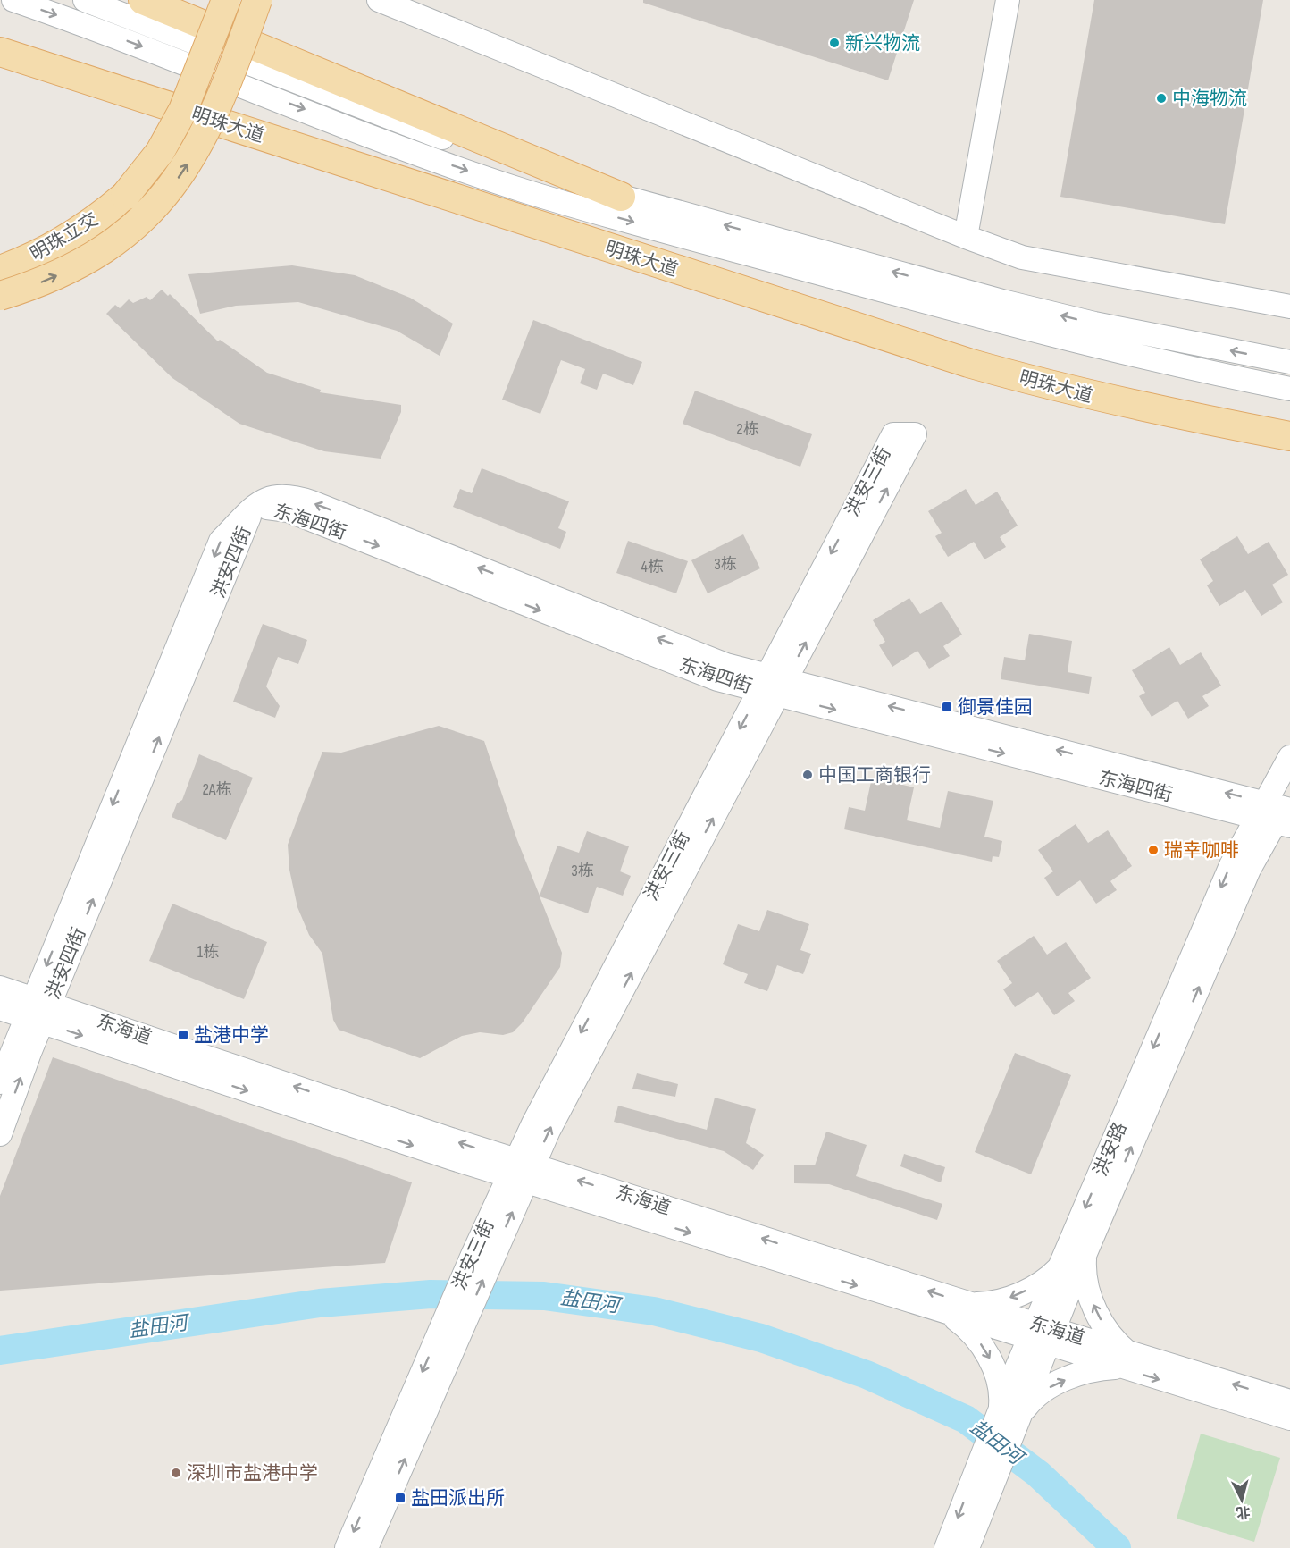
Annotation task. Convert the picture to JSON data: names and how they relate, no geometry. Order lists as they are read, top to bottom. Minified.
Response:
{"streets":{"main road":["明珠大道","明珠立交"],"street":["洪安三街","东海四街","洪安四街","东海道","洪安路"]},"crossings":[["洪安三街","东海四街"],["洪安三街","东海道"],["东海四街","洪安四街"],["东海四街","洪安路"],["洪安四街","东海道"],["东海道","洪安路"]],"water":["盐田河"],"places":{"other":["新兴物流","中海物流","中国工商银行","瑞幸咖啡","深圳市盐港中学"],"transit":["御景佳园","盐港中学","盐田派出所"]},"house_numbers":["2栋","3栋","4栋","2A栋","3栋","1栋"],"north":"bottom"}
